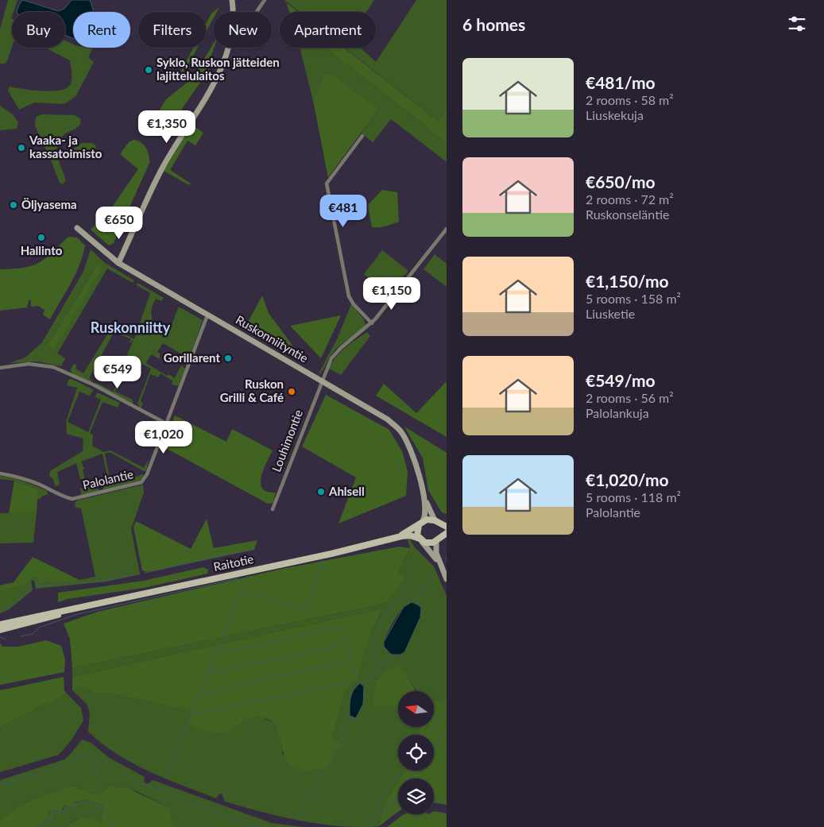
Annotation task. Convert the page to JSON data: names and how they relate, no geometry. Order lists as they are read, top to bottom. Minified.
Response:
{"streets":{"main road":["Raitotie"],"street":["Ruskonniityntie","Louhimontie","Palolantie"]},"crossings":[["Ruskonniityntie","Louhimontie"],["Ruskonniityntie","Palolantie"],["Ruskonniityntie","Raitotie"]],"districts":["Ruskonniitty"],"places":["Syklo, Ruskon jätteiden lajittelulaitos","Vaaka- ja kassatoimisto","Öljyasema","Hallinto","Gorillarent","Ruskon Grilli & Café","Ahlsell"],"north":"left","page":{"heading":"6 homes","chip":["Buy","Rent","Filters","New","Apartment"],"list":[{"name":"€481/mo","note":"2 rooms · 58 m² · Liuskekuja"},{"name":"€650/mo","note":"2 rooms · 72 m² · Ruskonseläntie"},{"name":"€1,150/mo","note":"5 rooms · 158 m² · Liusketie"},{"name":"€549/mo","note":"2 rooms · 56 m² · Palolankuja"},{"name":"€1,020/mo","note":"5 rooms · 118 m² · Palolantie"}],"price":["€1,350","€481","€650","€1,150","€549","€1,020"]}}
